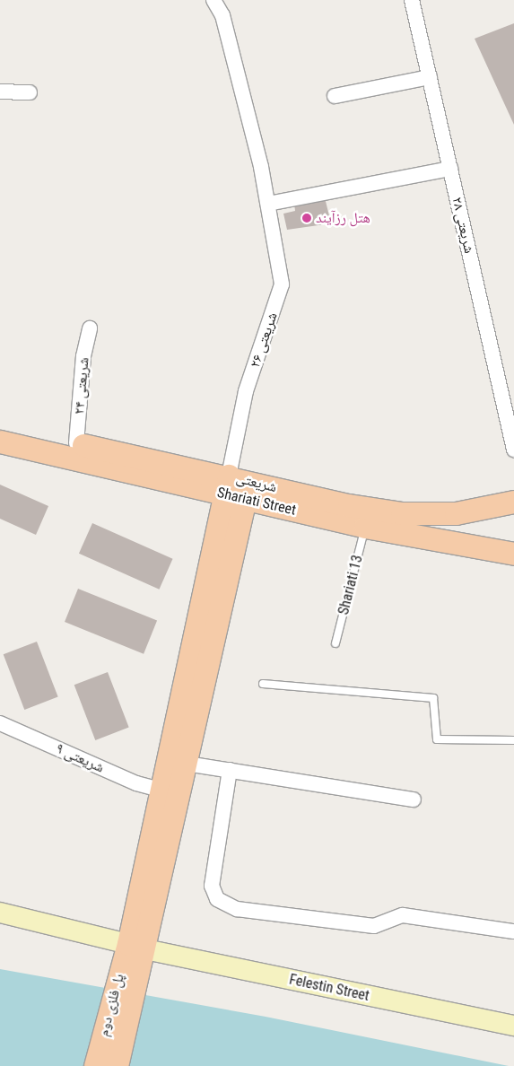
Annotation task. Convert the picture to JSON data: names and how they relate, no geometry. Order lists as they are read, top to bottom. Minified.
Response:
{"streets":{"main road":["شریعتی","Shariati Street","Felestin Street","پل فلزی دوم"],"street":["شریعتی ۲۸","شریعتی ۲۶","شریعتی ۲۴","شریعتی ۹"],"lane":["Shariati 13"]},"crossings":[["شریعتی ۲۶","شریعتی"],["شریعتی ۲۶","Shariati Street"],["شریعتی ۲۴","شریعتی"],["شریعتی","Shariati Street"],["Shariati Street","Shariati 13"],["Felestin Street","پل فلزی دوم"]],"places":["هتل رزآیند"]}
